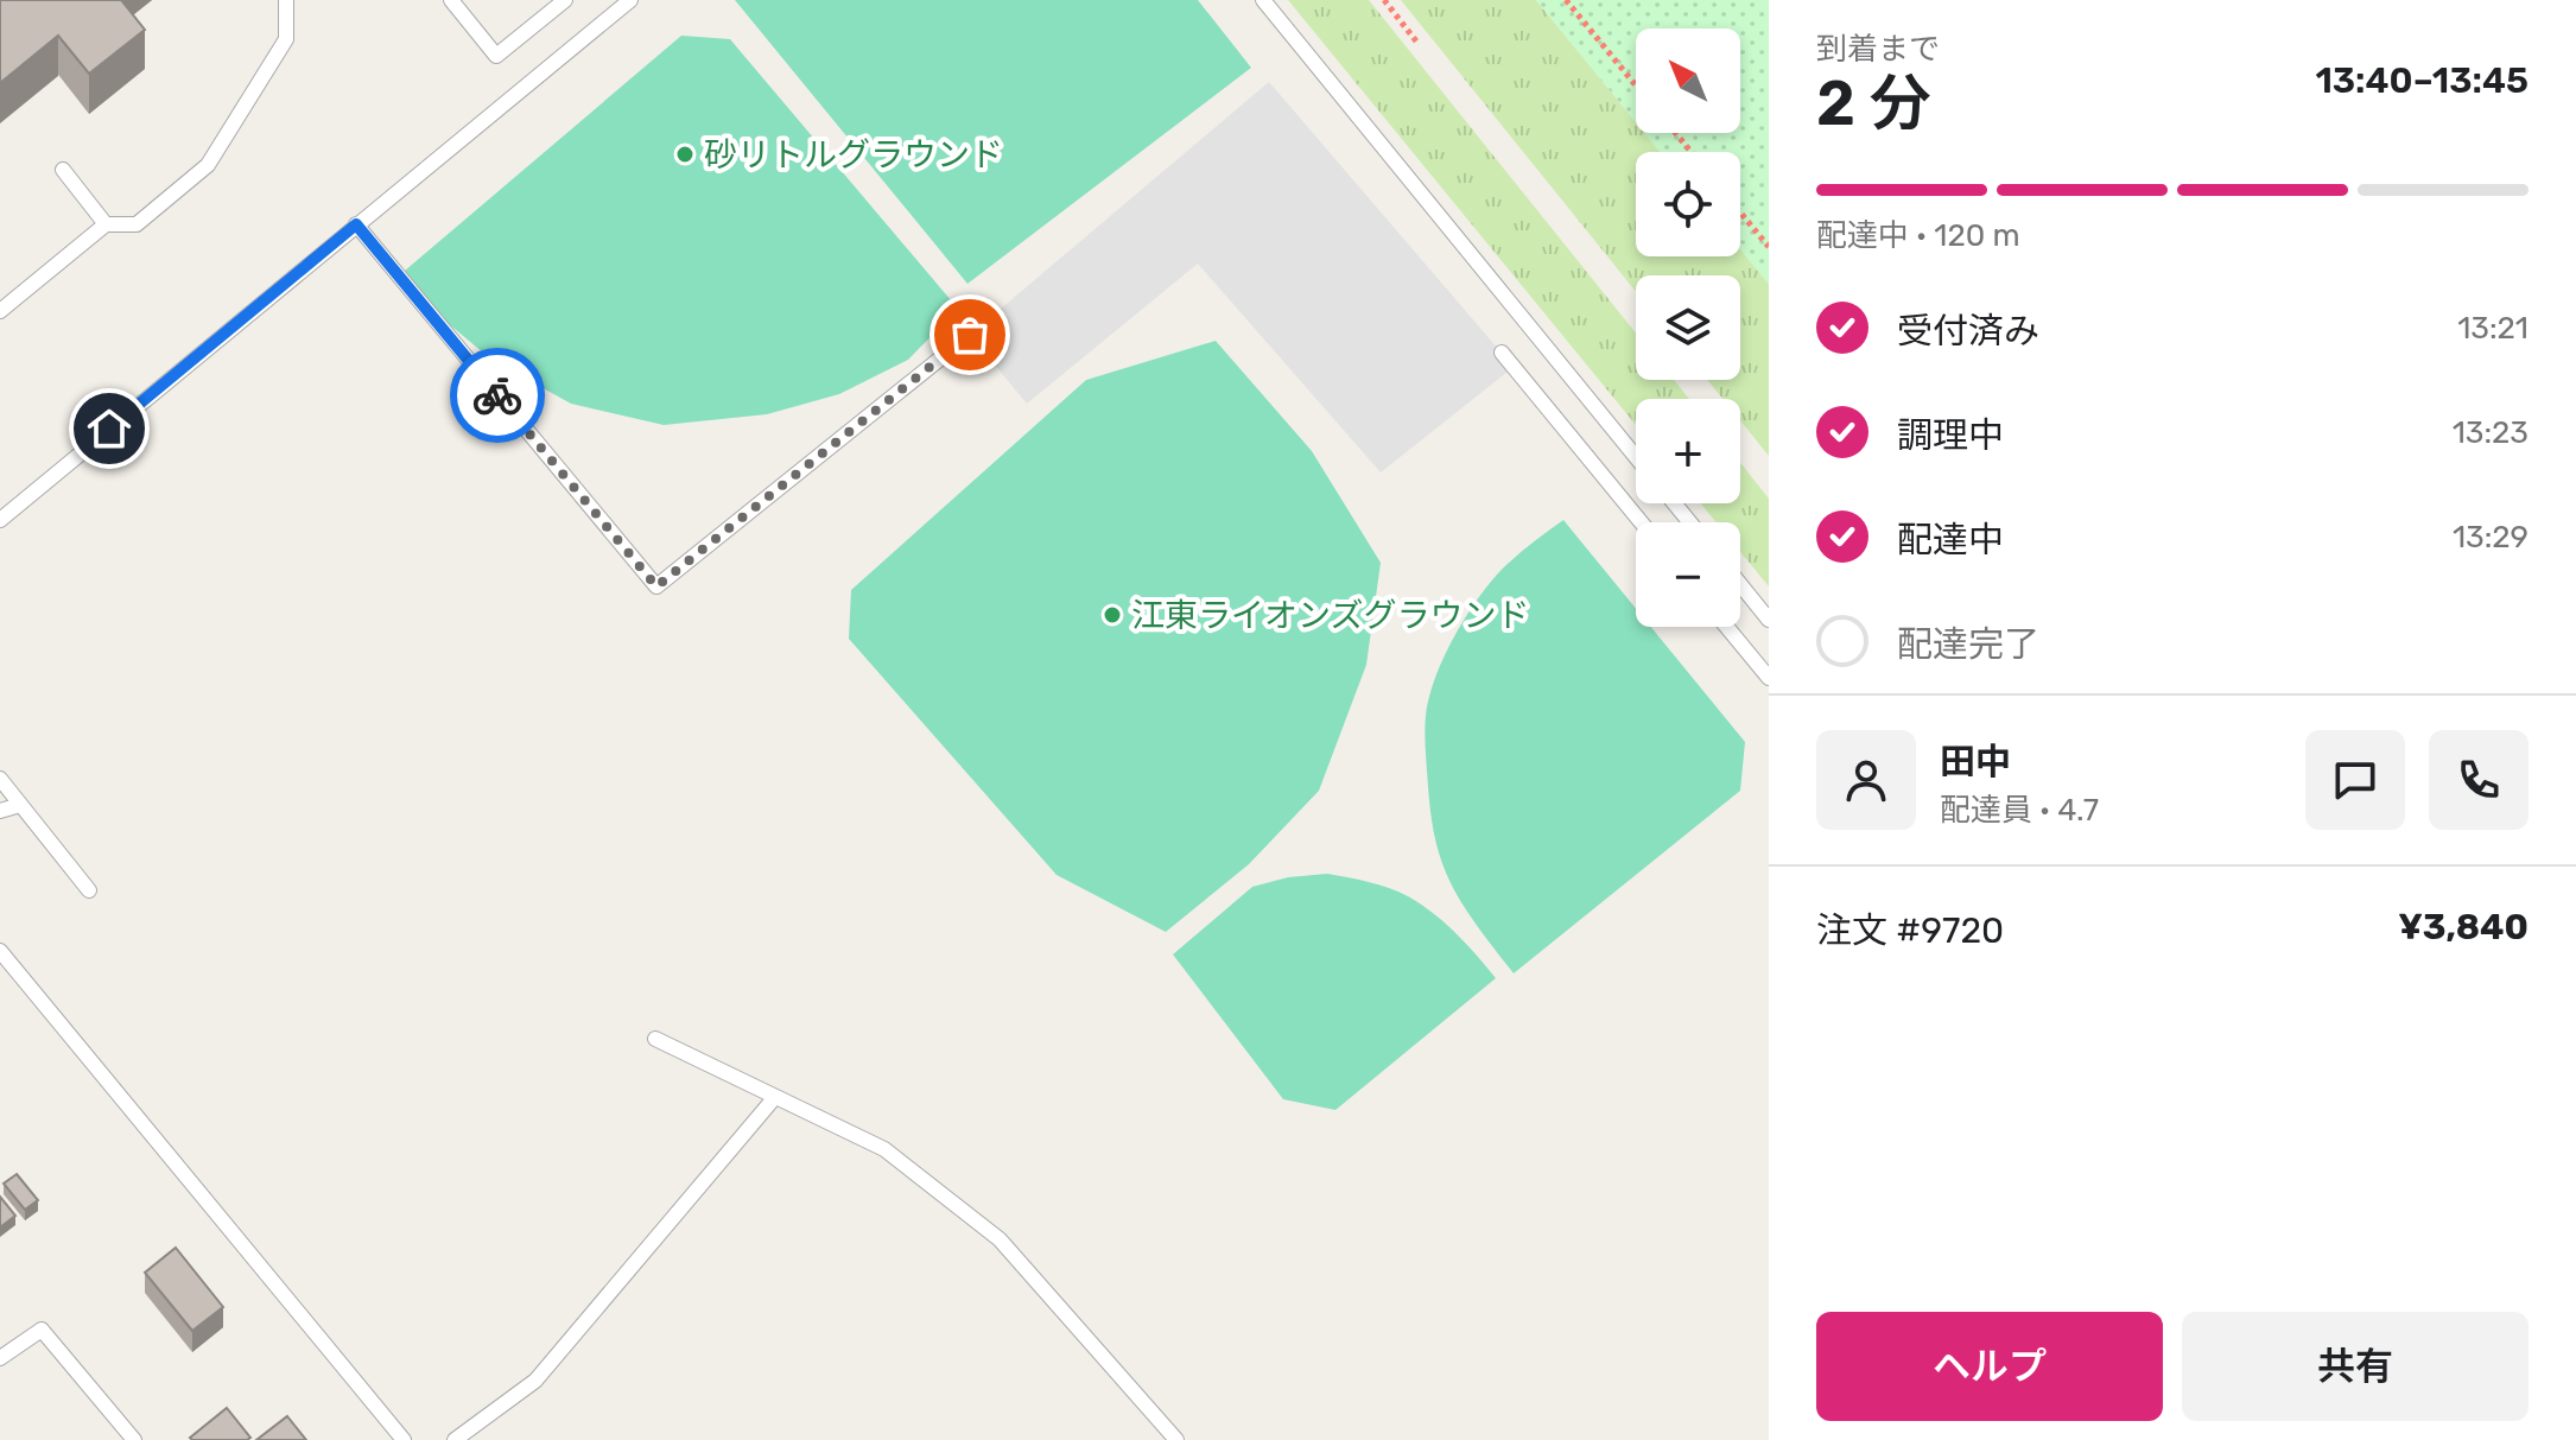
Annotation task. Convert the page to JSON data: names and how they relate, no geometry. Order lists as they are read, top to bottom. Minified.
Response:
{"places":["砂リトルグラウンド","江東ライオンズグラウンド"],"north":"top left","page":{"heading":["2 分","到着まで","13:40–13:45"],"panel":["田中","配達員 · 4.7","注文 #9720","¥3,840"],"map_buttons":["+","−"],"bar":"配達中 · 120 m","list":[["受付済み","13:21"],["調理中","13:23"],["配達中","13:29"],"配達完了"],"buttons":["ヘルプ","共有"]}}
